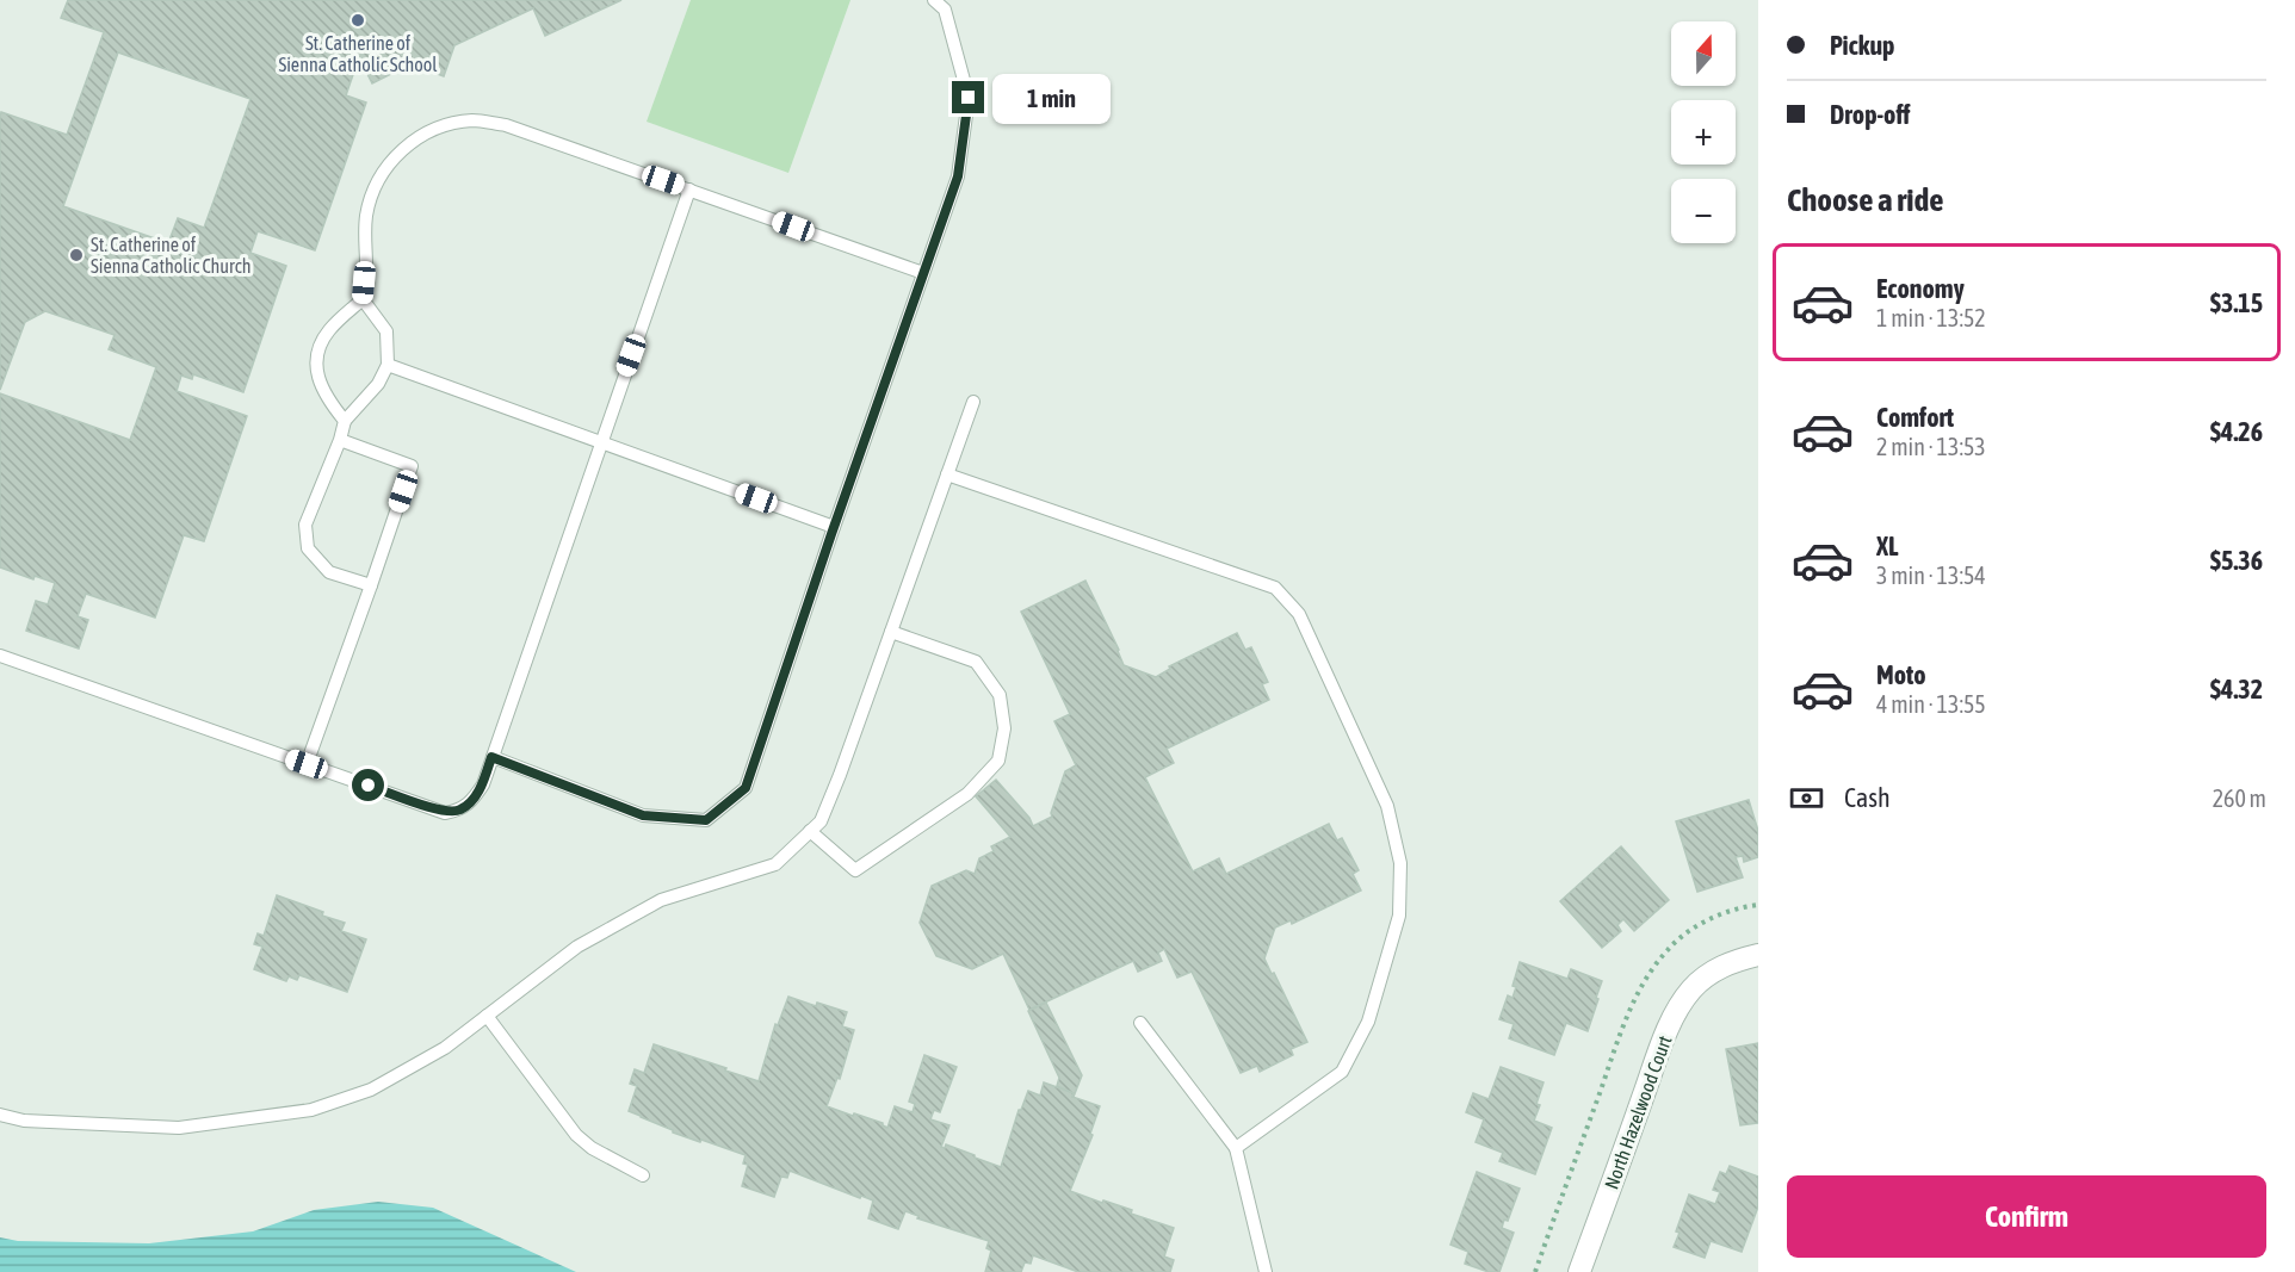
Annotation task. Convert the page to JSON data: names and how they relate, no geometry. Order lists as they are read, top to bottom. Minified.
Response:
{"streets":{"street":["North Hazelwood Court"]},"places":["St. Catherine of Sienna Catholic School","St. Catherine of Sienna Catholic Church"],"north":"top","page":{"banner":["Pickup","Drop-off"],"map_buttons":["+","−"],"bubble":"1 min","heading":"Choose a ride","list":[{"name":"Economy","note":"1 min · 13:52","value":"$3.15"},{"name":"Comfort","note":"2 min · 13:53","value":"$4.26"},{"name":"XL","note":"3 min · 13:54","value":"$5.36"},{"name":"Moto","note":"4 min · 13:55","value":"$4.32"}],"pay":["Cash","260 m"],"buttons":"Confirm"}}
